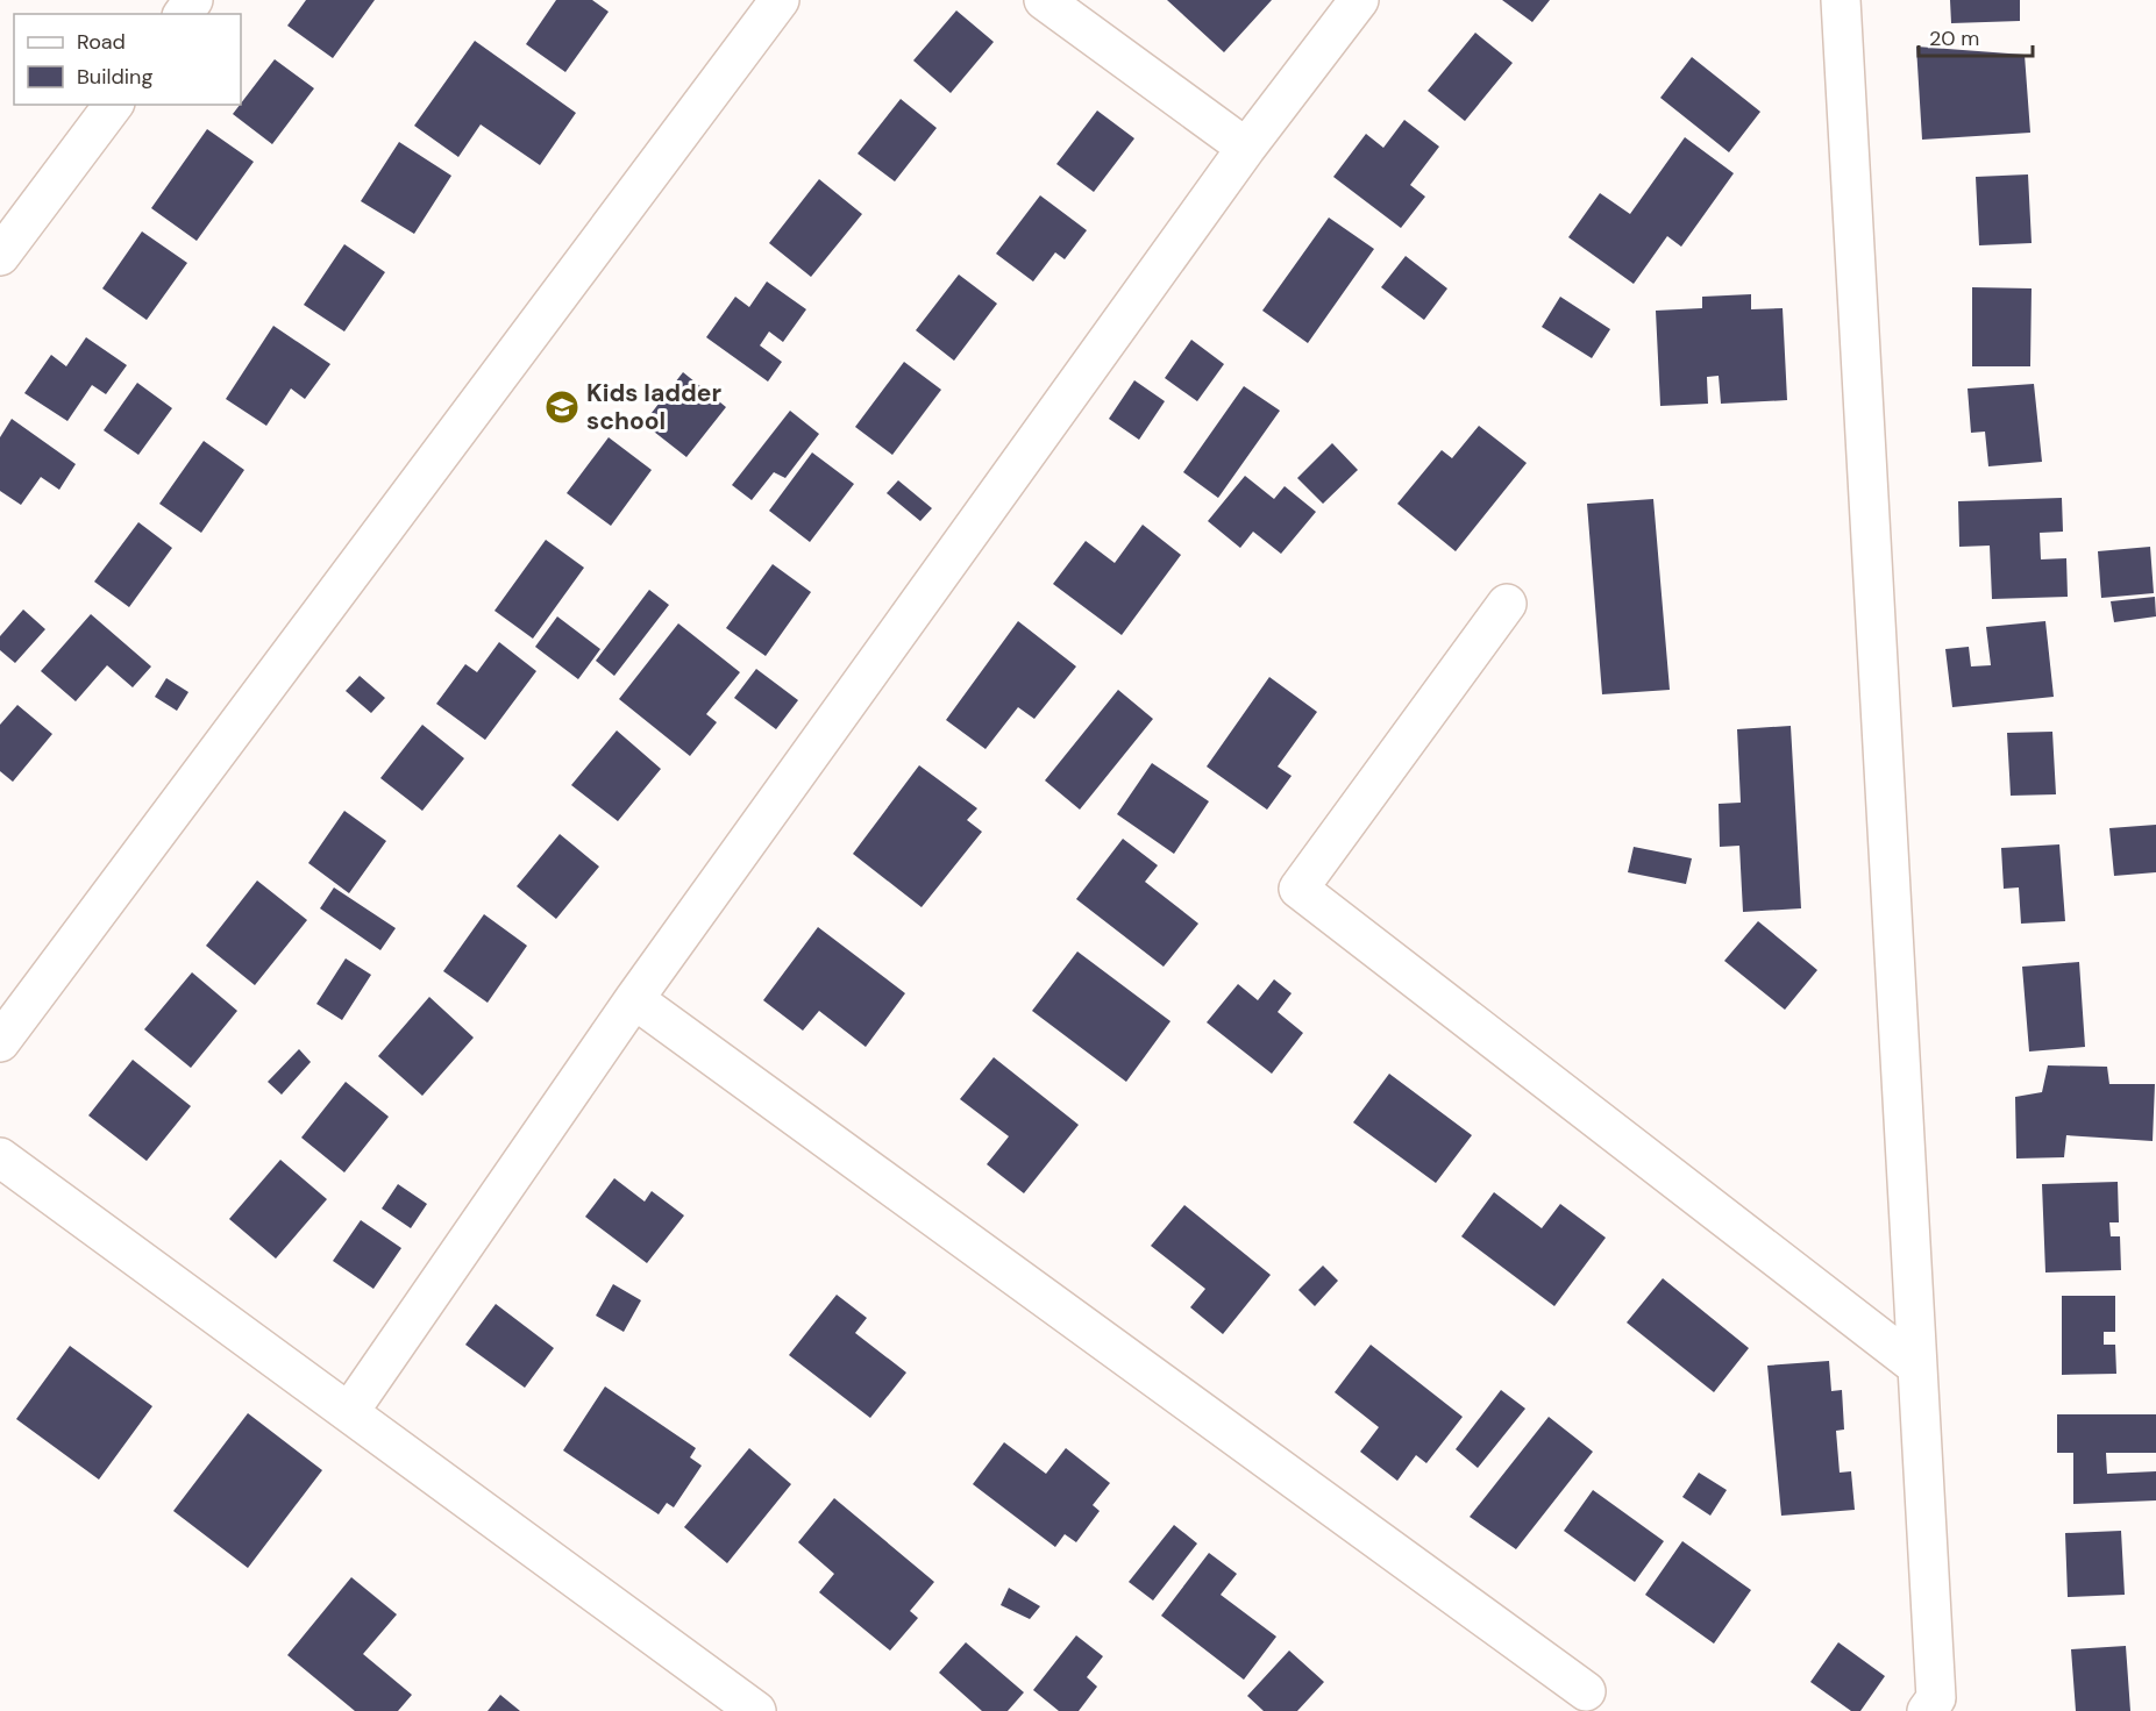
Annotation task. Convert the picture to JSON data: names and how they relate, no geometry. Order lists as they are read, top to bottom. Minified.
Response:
{"places":{"school or university":["Kids ladder school"]},"legend":["Road","Building"],"scale_bar":"20 m"}
